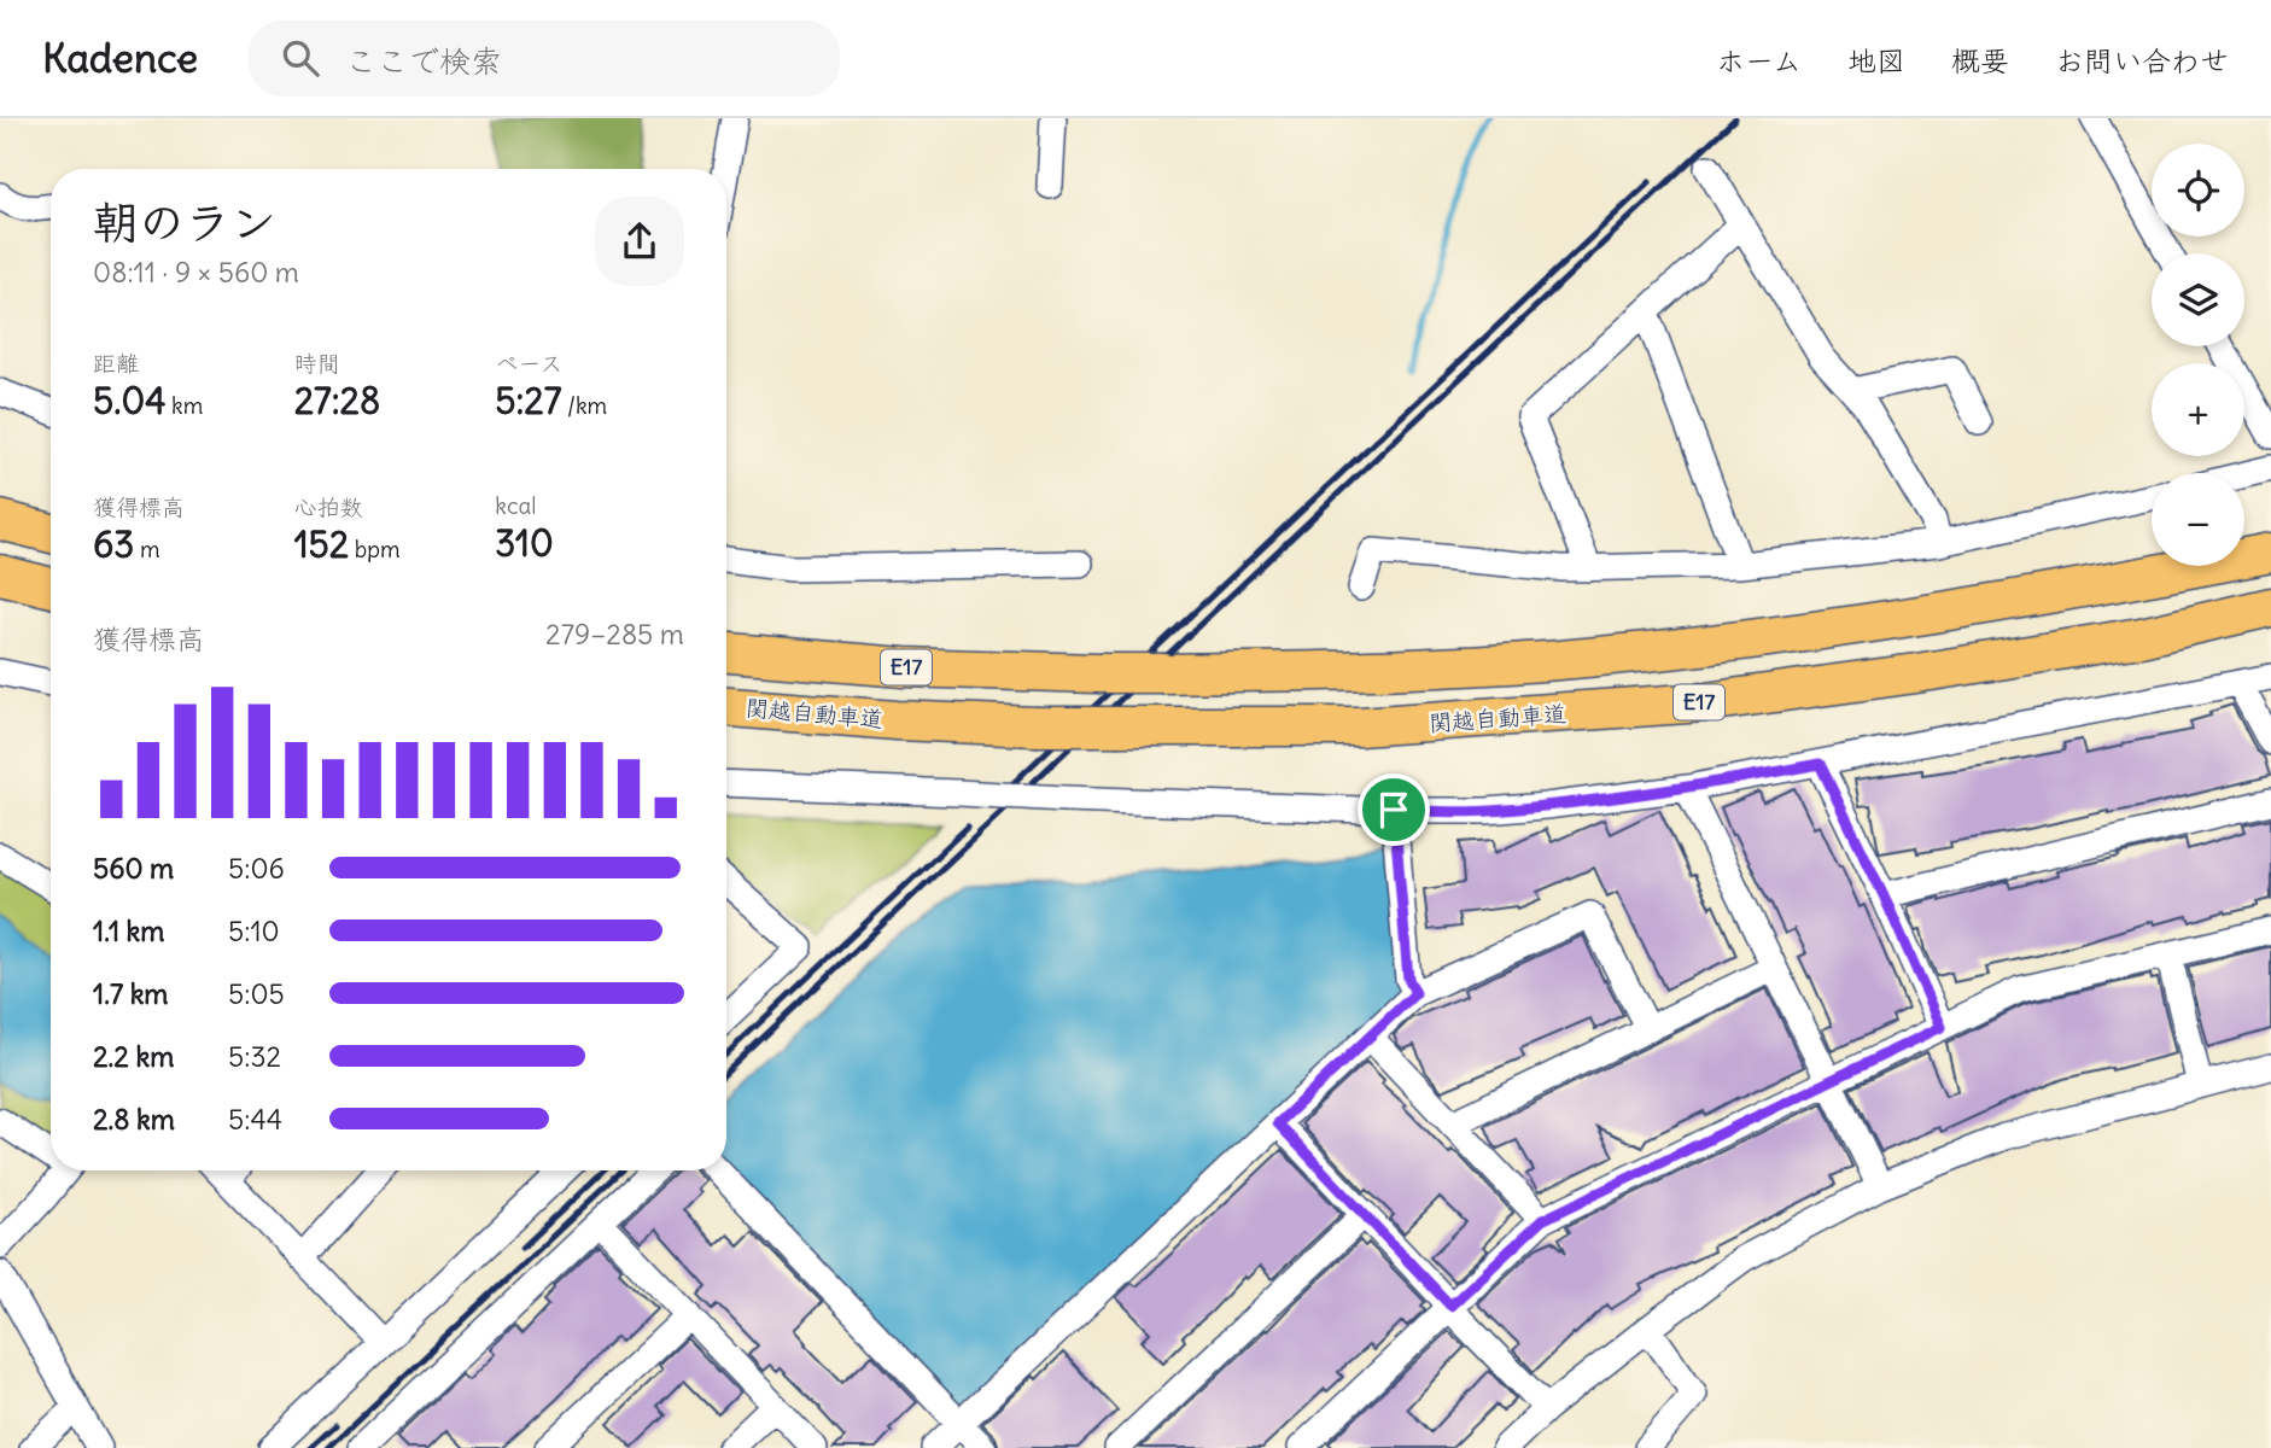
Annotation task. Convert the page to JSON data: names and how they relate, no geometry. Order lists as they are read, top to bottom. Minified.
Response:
{"streets":{"highway":["E17","関越自動車道"]},"page":{"header":"Kadence","search":"ここで検索","nav":["ホーム","地図","概要","お問い合わせ"],"map_buttons":["+","−"],"heading":["朝のラン","08:11 · 9 × 560 m"],"stats":[["距離","5.04 km"],["時間","27:28"],["ペース","5:27 /km"],["獲得標高","63 m"],["心拍数","152 bpm"],["kcal","310"]],"chart":["獲得標高","279–285 m"],"list":[{"name":"560 m","note":"5:06"},{"name":"1.1 km","note":"5:10"},{"name":"1.7 km","note":"5:05"},{"name":"2.2 km","note":"5:32"},{"name":"2.8 km","note":"5:44"}]}}
